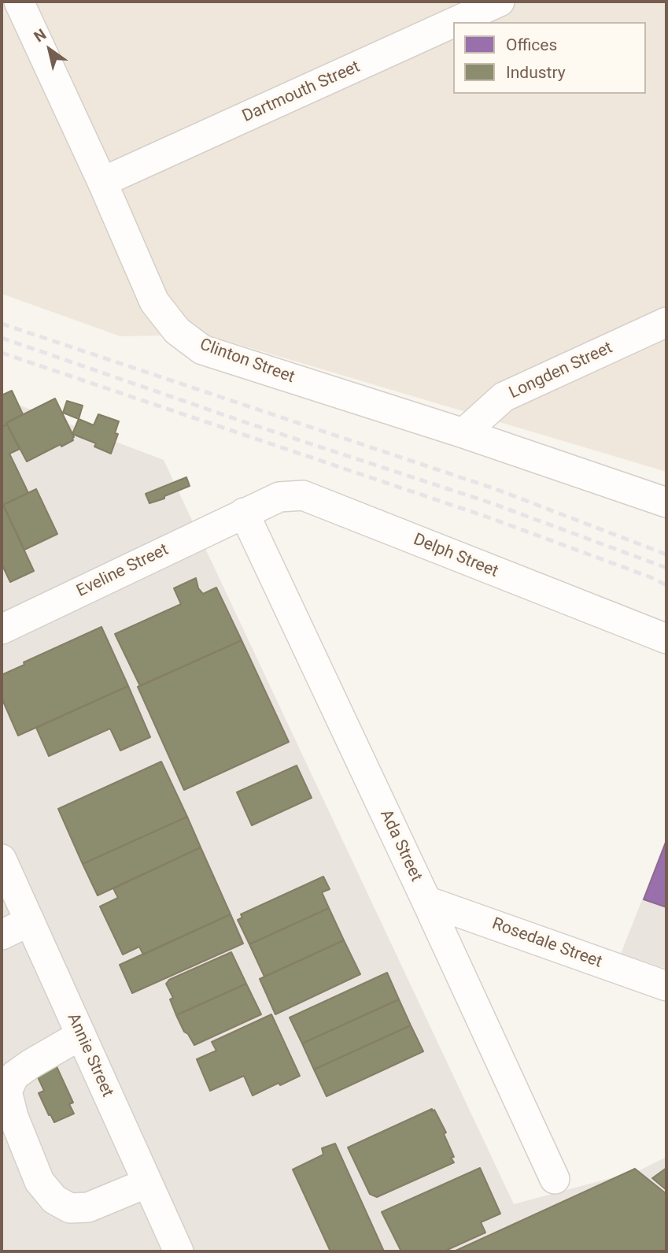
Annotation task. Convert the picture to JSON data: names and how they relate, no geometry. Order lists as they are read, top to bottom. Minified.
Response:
{"streets":{"street":["Dartmouth Street","Clinton Street","Longden Street","Delph Street","Eveline Street","Ada Street","Rosedale Street","Annie Street"]},"crossings":[["Dartmouth Street","Clinton Street"],["Clinton Street","Longden Street"],["Delph Street","Eveline Street"],["Delph Street","Ada Street"],["Eveline Street","Ada Street"],["Ada Street","Rosedale Street"]],"legend":["Offices","Industry"],"north":"top left"}
